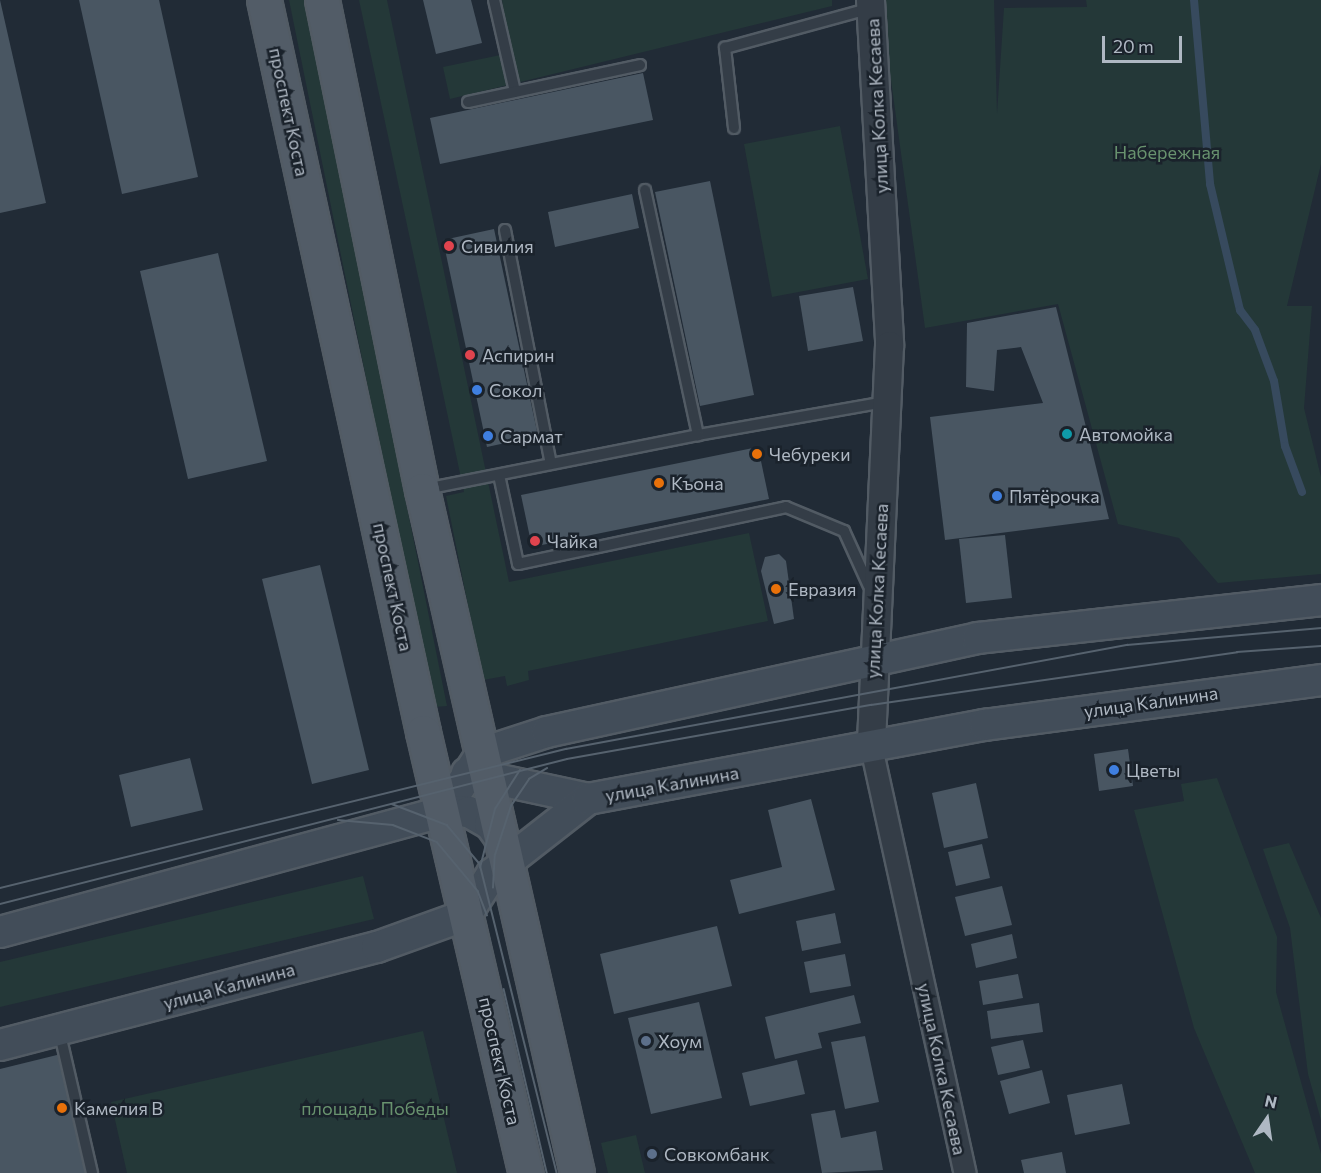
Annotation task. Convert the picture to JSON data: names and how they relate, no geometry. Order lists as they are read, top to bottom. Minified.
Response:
{"streets":{"main road":["проспект Коста","улица Калинина"],"street":["улица Колка Кесаева"]},"crossings":[["улица Колка Кесаева","улица Калинина"],["проспект Коста","улица Калинина"]],"parks":["Набережная","площадь Победы"],"places":["Сивилия","Аспирин","Сокол","Автомойка","Сармат","Чебуреки","Къона","Пятёрочка","Чайка","Евразия","Цветы","Хоум","Камелия В","Совкомбанк"],"scale_bar":"20 m","north":"top"}
